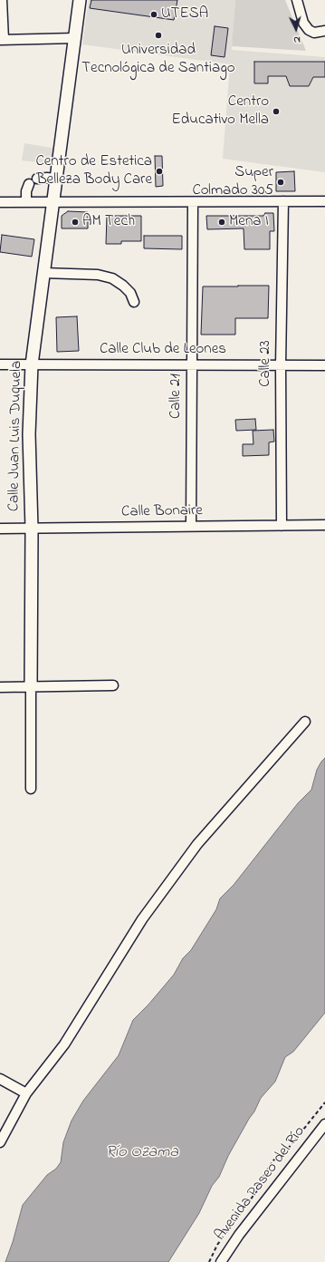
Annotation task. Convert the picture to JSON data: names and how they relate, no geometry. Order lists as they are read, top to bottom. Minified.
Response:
{"streets":{"main road":["Calle Juan Luis Duquela"],"street":["Calle Club de Leones","Calle 23","Calle 21","Calle Bonaire","Avenida Paseo del Río"]},"crossings":[["Calle Club de Leones","Calle 23"],["Calle Club de Leones","Calle 21"],["Calle Club de Leones","Calle Juan Luis Duquela"],["Calle 23","Calle Bonaire"],["Calle 21","Calle Bonaire"],["Calle Juan Luis Duquela","Calle Bonaire"]],"water":["Río Ozama"],"places":["UTESA","Universidad Tecnológica de Santiago","Centro Educativo Mella","Centro de Estetica Belleza Body Care","Super Colmado 305","AM Tech","Mena I"],"north":"bottom"}
